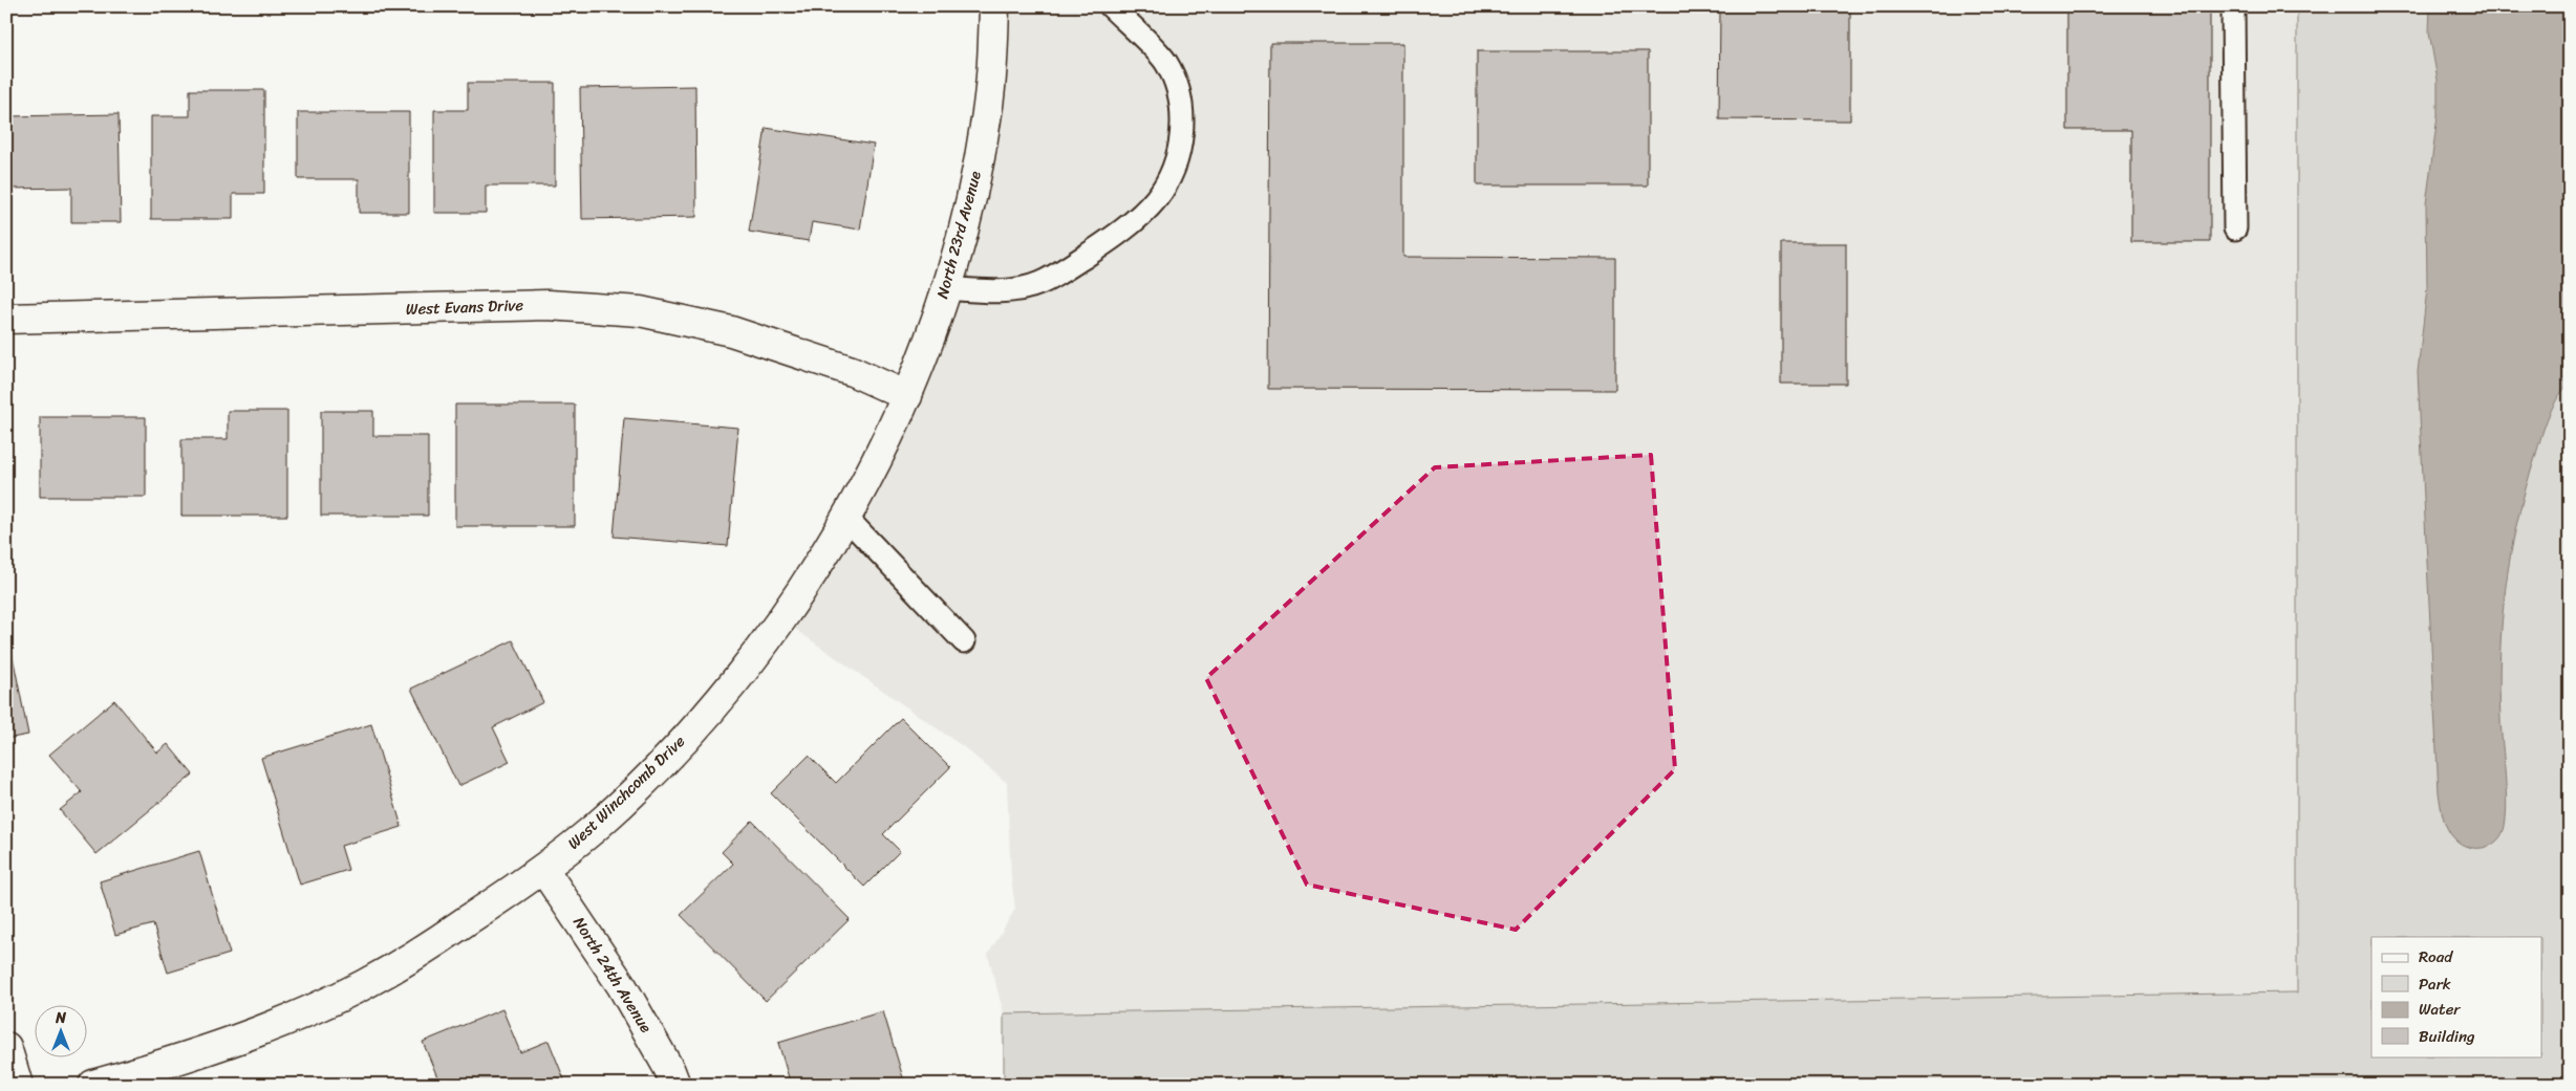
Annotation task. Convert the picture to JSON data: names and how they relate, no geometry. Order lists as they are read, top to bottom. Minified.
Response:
{"streets":{"street":["North 23rd Avenue","West Evans Drive","West Winchcomb Drive","North 24th Avenue"]},"crossings":[["North 23rd Avenue","West Evans Drive"],["North 23rd Avenue","West Winchcomb Drive"],["West Evans Drive","West Winchcomb Drive"],["West Winchcomb Drive","North 24th Avenue"]],"legend":["Road","Park","Water","Building"],"north":"top"}
